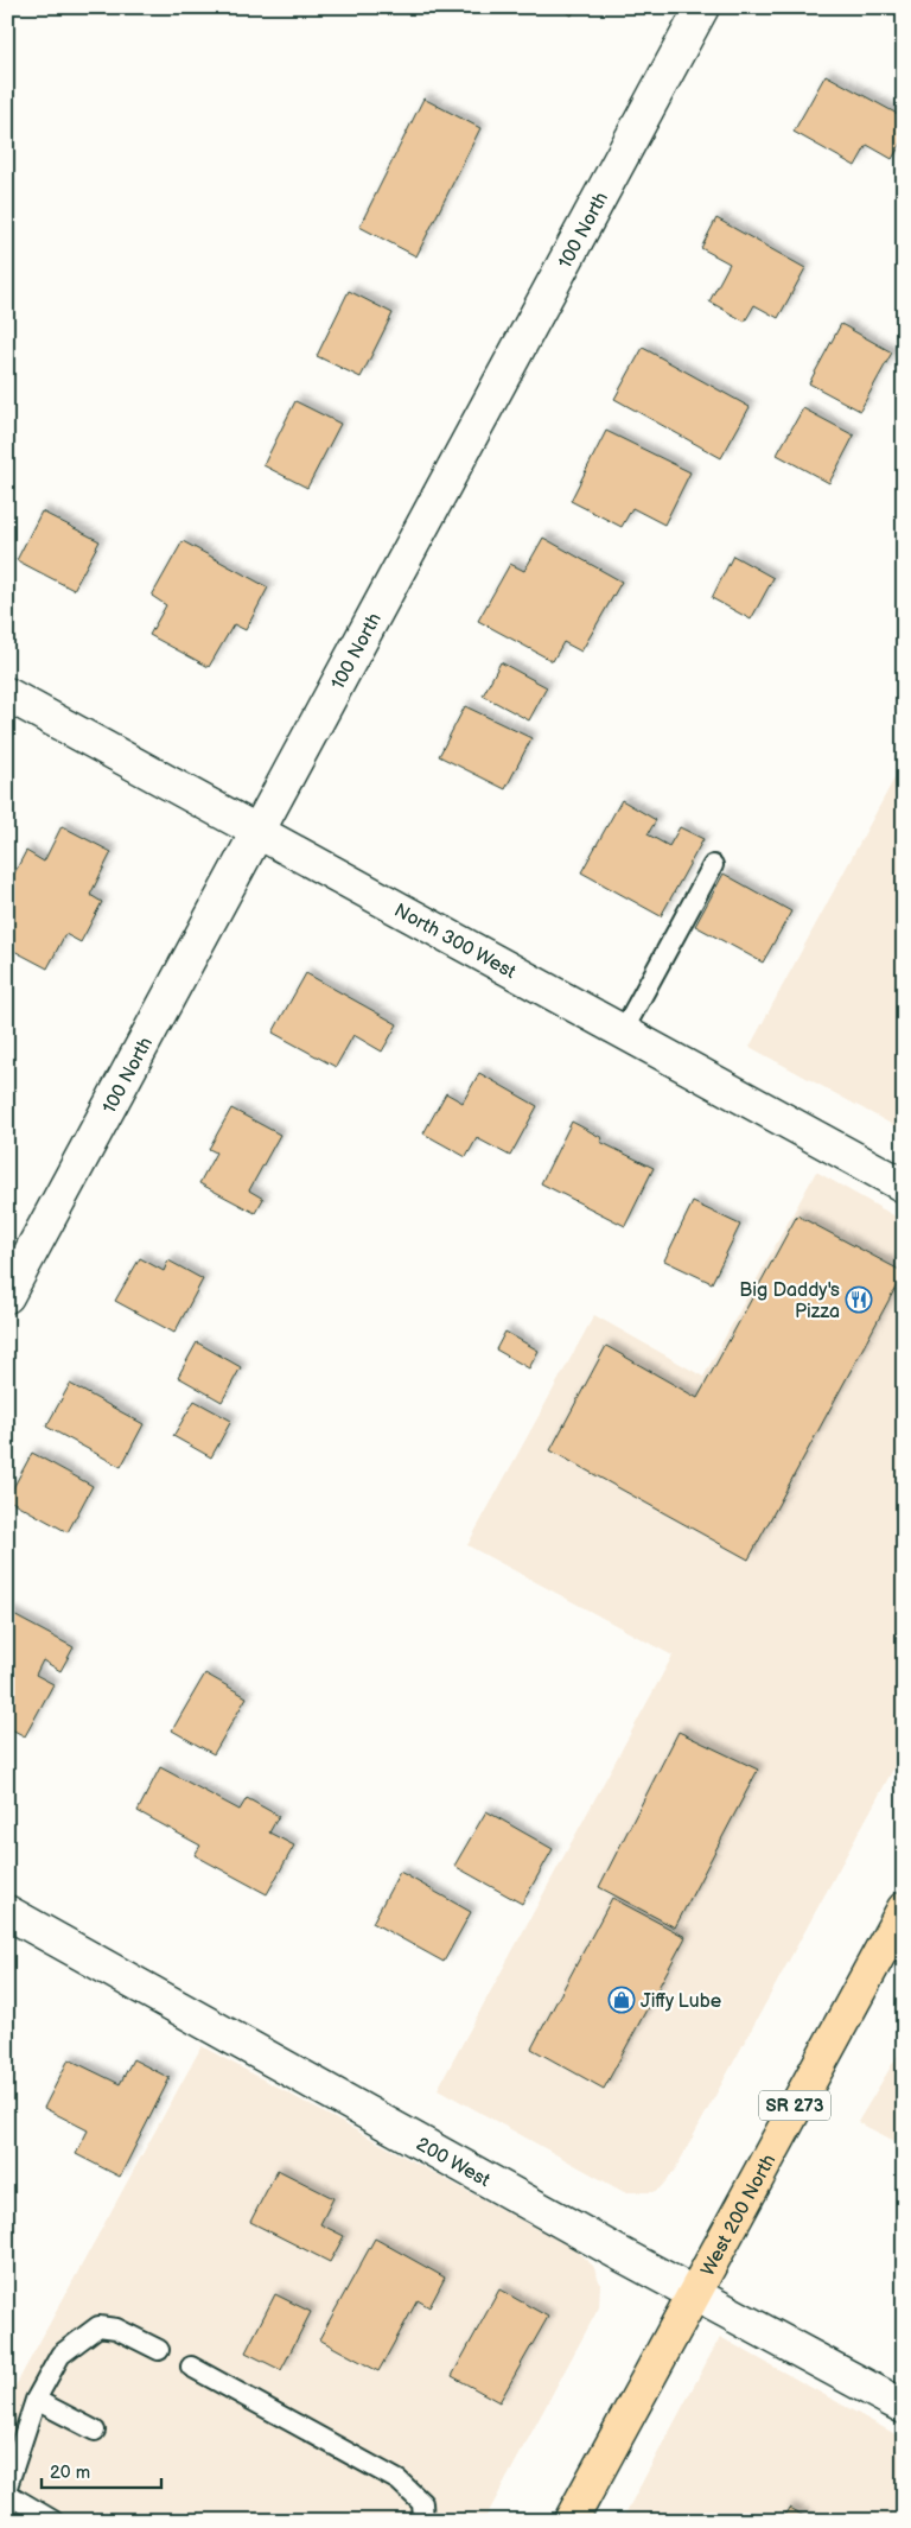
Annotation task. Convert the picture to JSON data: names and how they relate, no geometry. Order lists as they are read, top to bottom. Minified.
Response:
{"streets":{"main road":["SR 273","West 200 North"],"street":["100 North","North 300 West","200 West"]},"crossings":[["100 North","North 300 West"],["200 West","West 200 North"]],"places":{"restaurant":["Big Daddy's Pizza"],"shop":["Jiffy Lube"]},"scale_bar":"20 m"}
